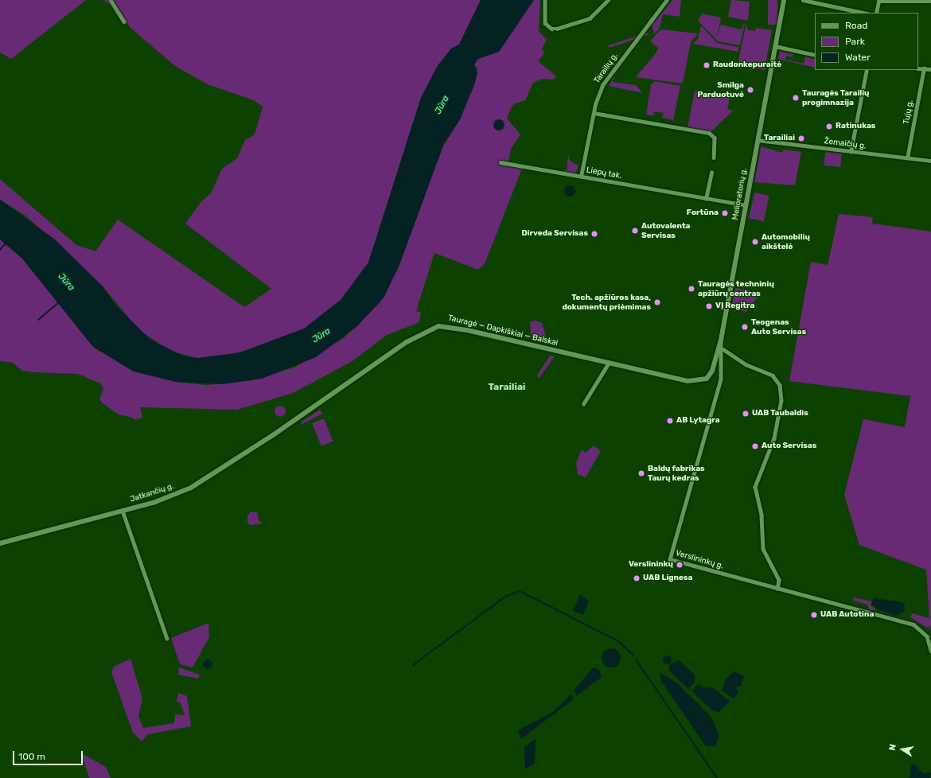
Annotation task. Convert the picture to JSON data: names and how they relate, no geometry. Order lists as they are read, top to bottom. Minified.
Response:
{"streets":{"main road":["Melioratorių g.","Tauragė — Dapkiškiai — Balskai","Jatkančių g."],"street":["Tarailių g.","Tujų g.","Žemaičių g.","Liepų tak.","Verslininkų g."]},"crossings":[["Tarailių g.","Liepų tak."],["Tujų g.","Žemaičių g."],["Žemaičių g.","Melioratorių g."],["Liepų tak.","Melioratorių g."],["Melioratorių g.","Tauragė — Dapkiškiai — Balskai"],["Melioratorių g.","Verslininkų g."],["Tauragė — Dapkiškiai — Balskai","Jatkančių g."]],"districts":["Tarailiai"],"water":["Jūra"],"places":["Raudonkepuraitė","Smilga Parduotuvė","Tauragės Tarailių progimnazija","Ratinukas","Tarailiai","Fortūna","Autovalenta Servisas","Dirveda Servisas","Automobilių aikštelė","Tauragės techninių apžiūrų centras","Tech. apžiūros kasa, dokumentų priėmimas","VĮ Regitra","Teogenas Auto Servisas","UAB Taubaldis","AB Lytagra","Auto Servisas","Baldų fabrikas Taurų kedras","Verslininkų","UAB Lignesa","UAB Autotina"],"legend":["Road","Park","Water"],"scale_bar":"100 m","north":"left"}
